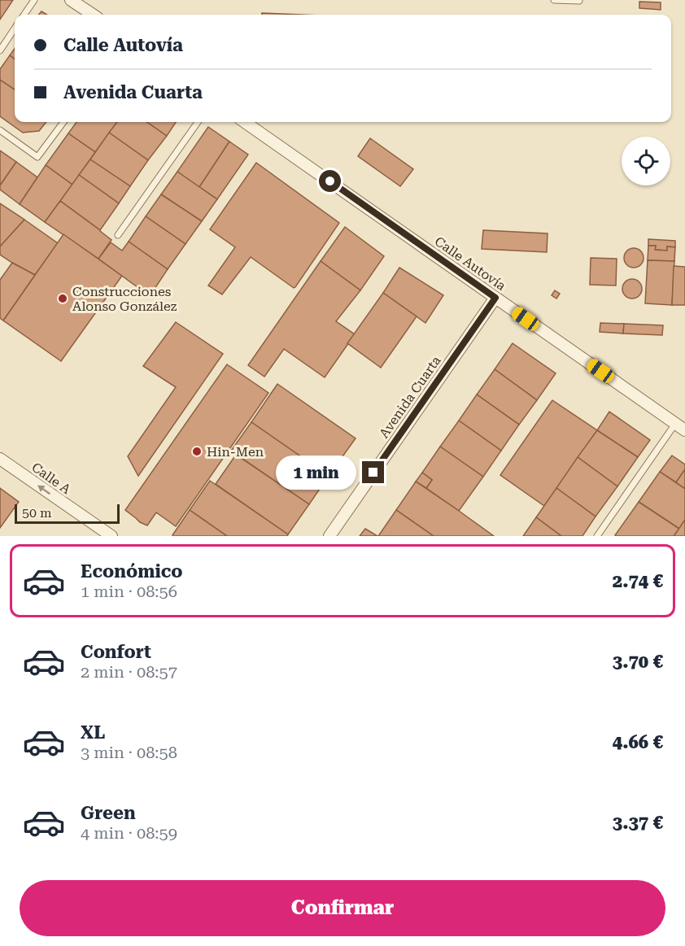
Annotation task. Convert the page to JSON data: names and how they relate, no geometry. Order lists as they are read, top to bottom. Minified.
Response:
{"streets":{"street":["Calle Autovía","Avenida Cuarta","Calle A"]},"crossings":[["Calle Autovía","Avenida Cuarta"]],"one_way":["Calle A"],"places":["Construcciones Alonso González","Hin-Men"],"scale_bar":"50 m","page":{"banner":["Calle Autovía","Avenida Cuarta"],"bubble":"1 min","scale":"50 m","list":[{"name":"Económico","note":"1 min · 08:56","value":"2.74 €"},{"name":"Confort","note":"2 min · 08:57","value":"3.70 €"},{"name":"XL","note":"3 min · 08:58","value":"4.66 €"},{"name":"Green","note":"4 min · 08:59","value":"3.37 €"}],"buttons":"Confirmar"}}
